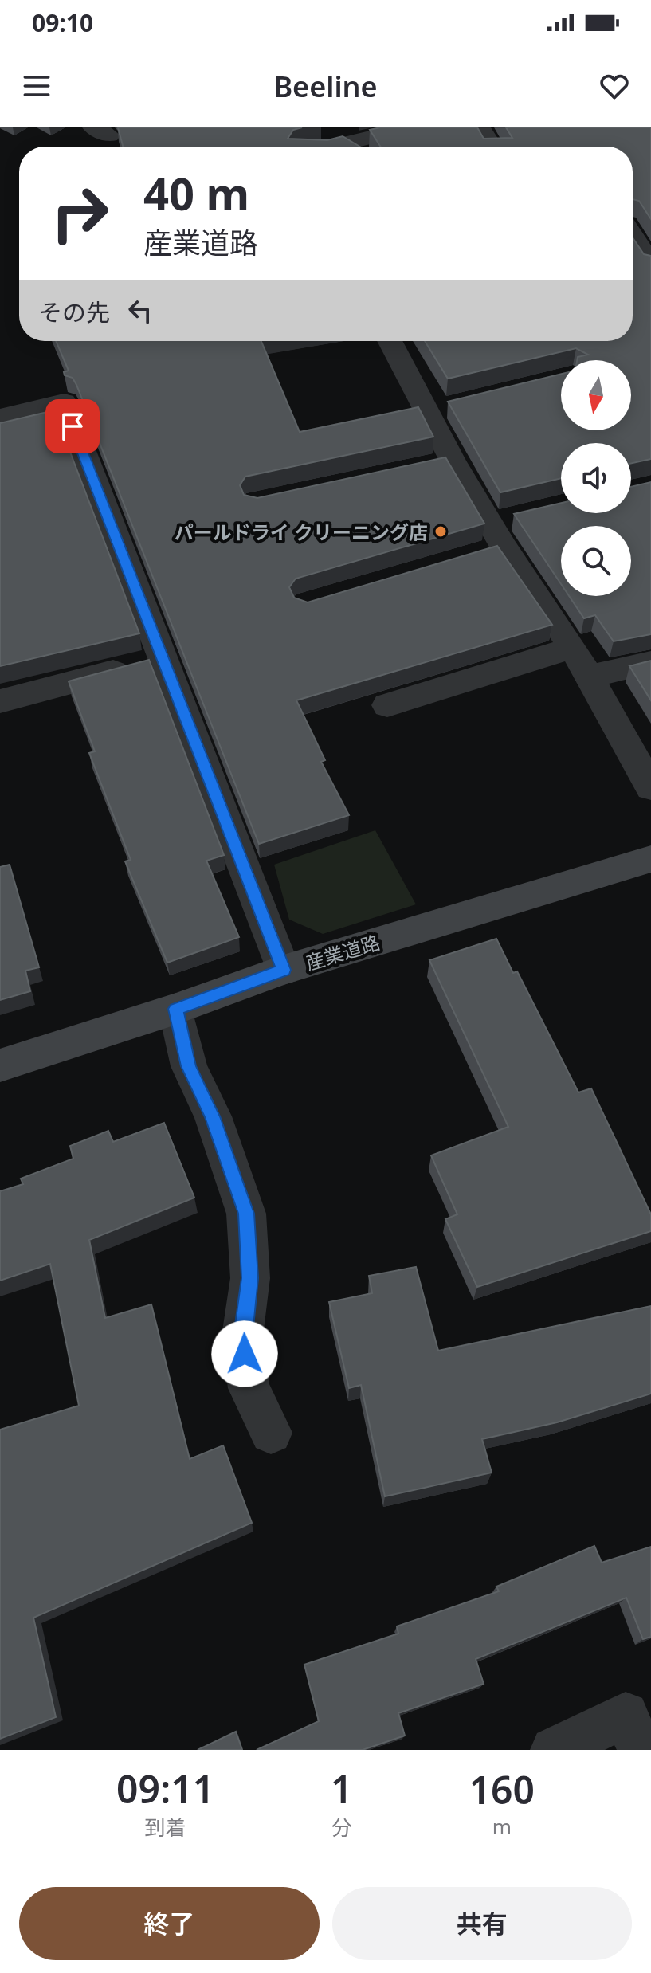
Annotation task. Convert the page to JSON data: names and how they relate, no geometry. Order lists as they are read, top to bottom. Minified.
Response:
{"streets":{"street":["産業道路"]},"places":["パールドライ クリーニング店"],"north":"bottom","page":{"status":"09:10","header":"Beeline","turn":["40 m","産業道路"],"then":"その先","eta":["09:11","到着","1","分","160","m"],"buttons":["終了","共有"]}}
